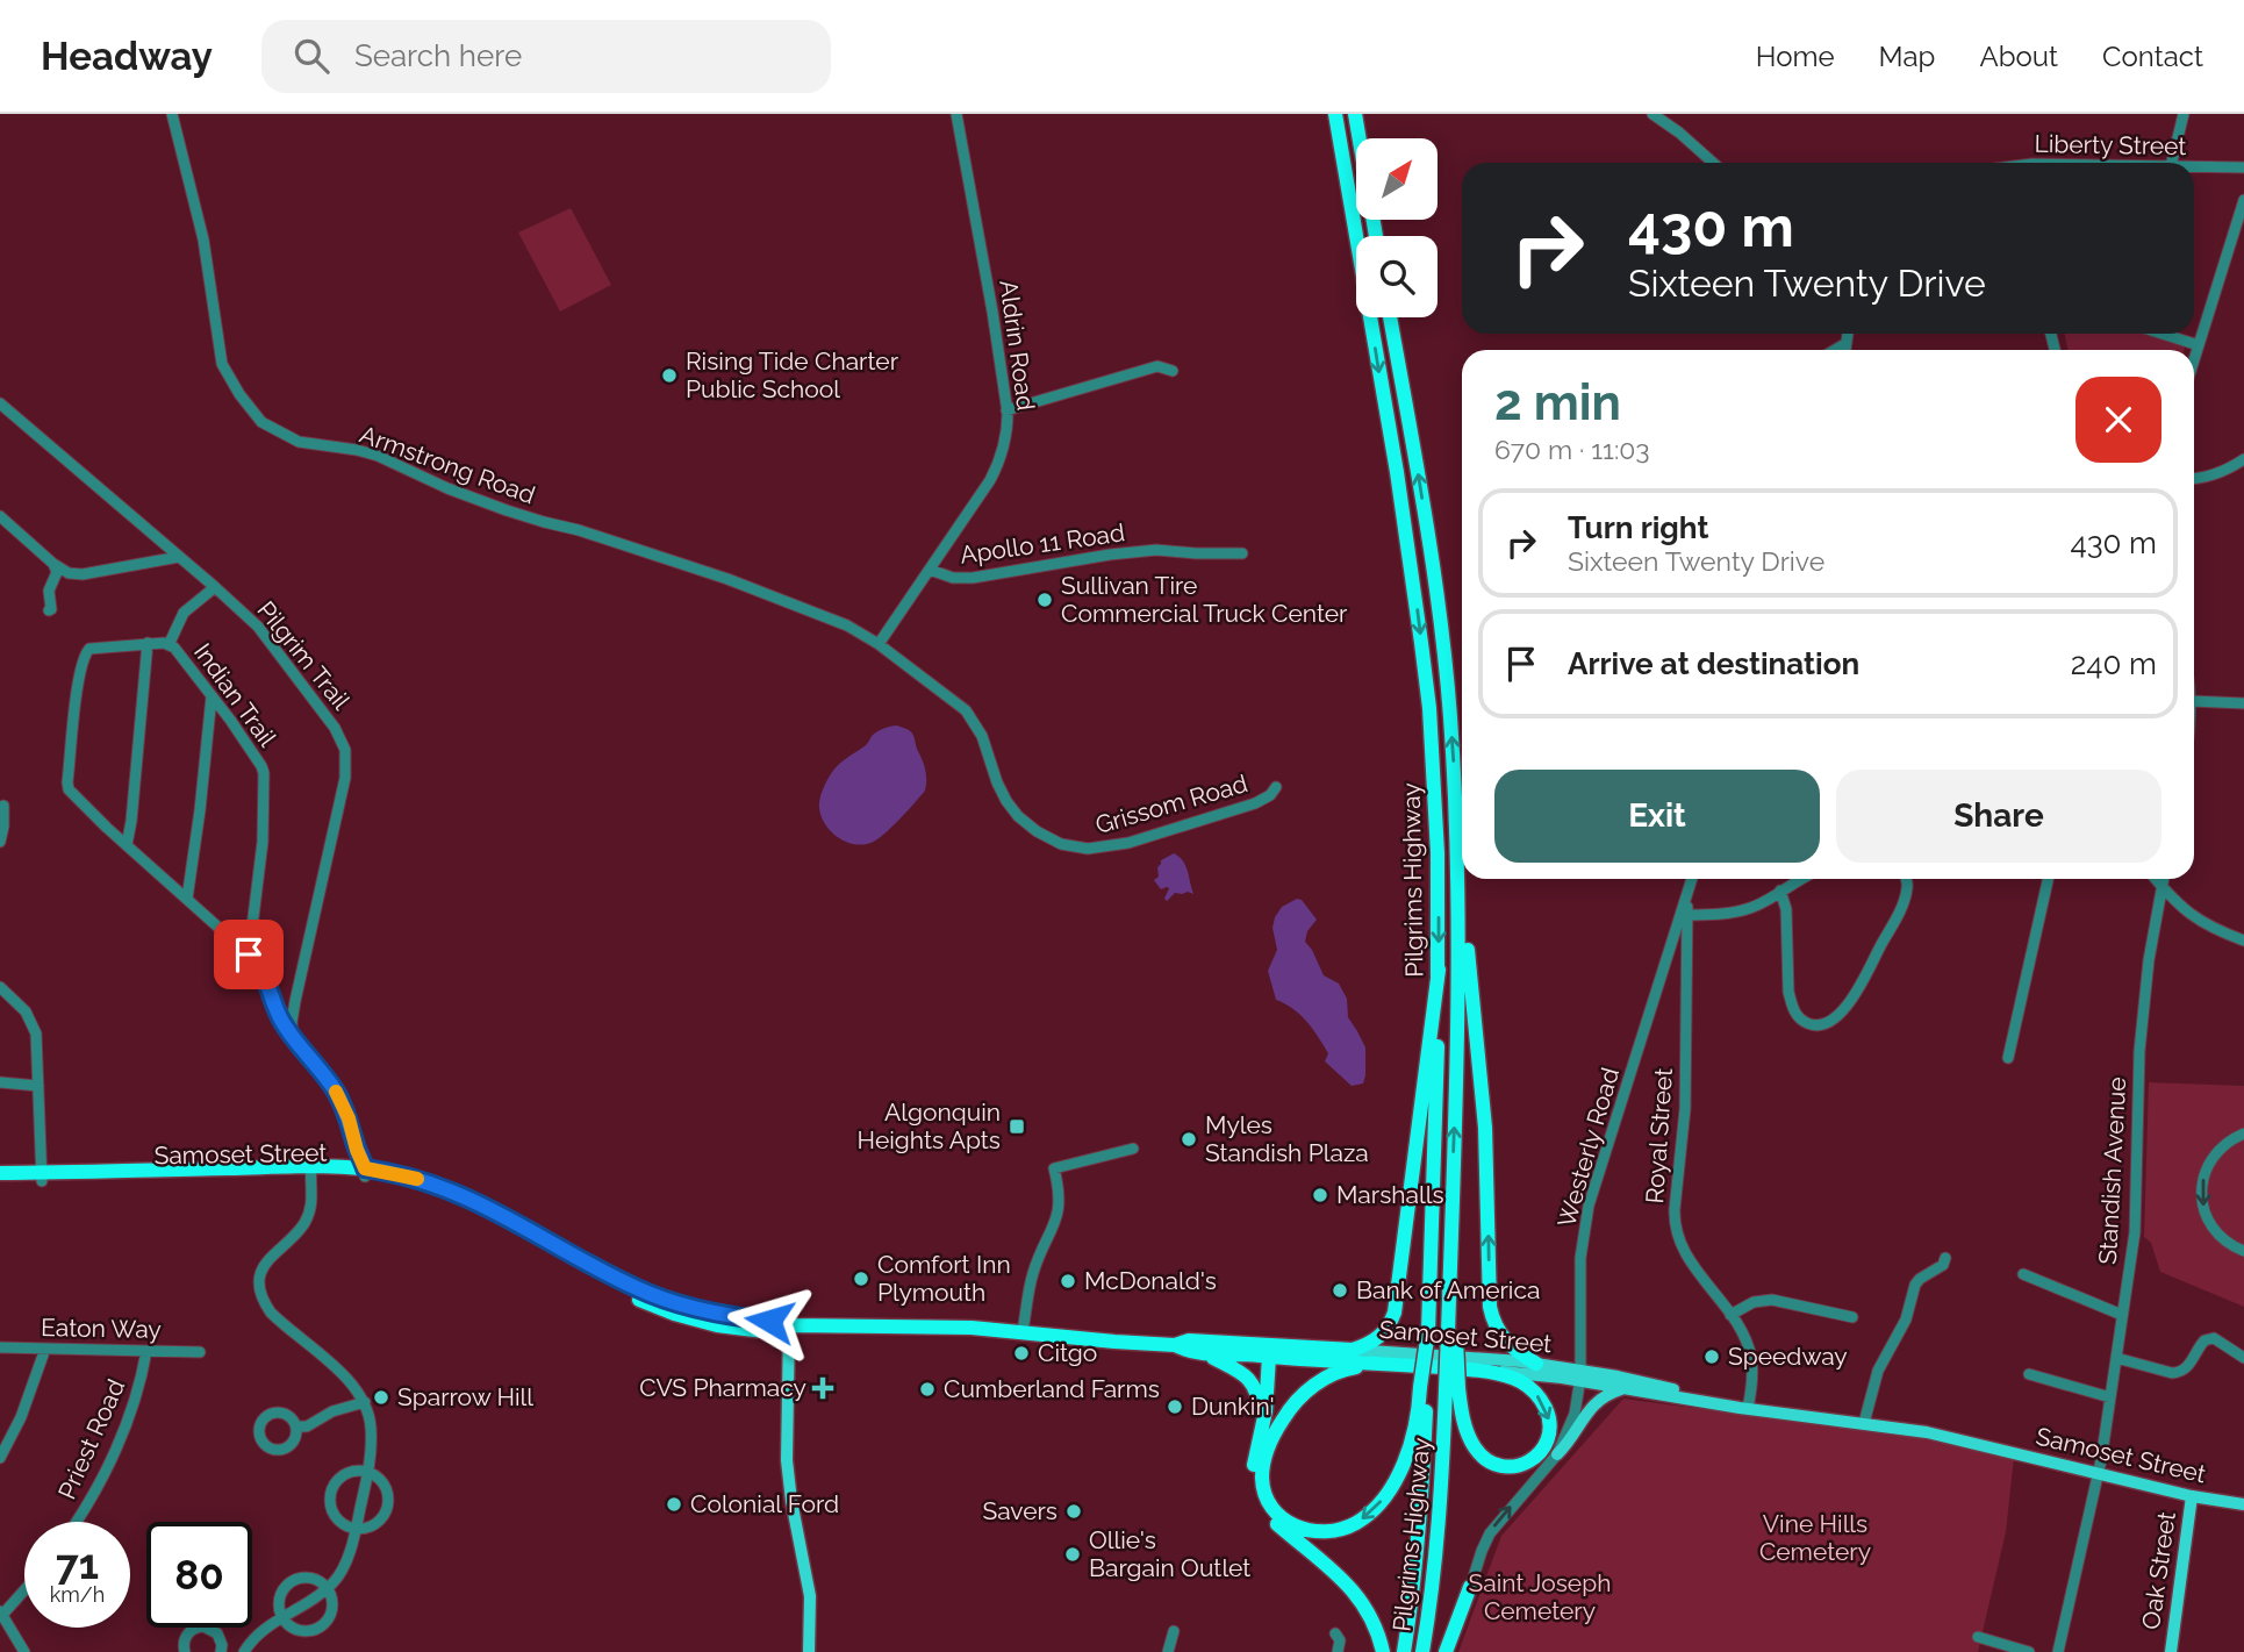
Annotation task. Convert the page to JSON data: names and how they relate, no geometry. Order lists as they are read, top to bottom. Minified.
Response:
{"streets":{"highway":["Pilgrims Highway","Samoset Street"],"main road":["Oak Street"],"street":["Liberty Street","Aldrin Road","Armstrong Road","Apollo 11 Road","Pilgrim Trail","Indian Trail","Grissom Road","Royal Street","Westerly Road","Standish Avenue","Eaton Way","Priest Road"]},"crossings":[["Aldrin Road","Armstrong Road"],["Aldrin Road","Apollo 11 Road"],["Aldrin Road","Grissom Road"],["Armstrong Road","Grissom Road"],["Royal Street","Westerly Road"],["Royal Street","Samoset Street"],["Westerly Road","Samoset Street"],["Samoset Street","Standish Avenue"],["Samoset Street","Oak Street"],["Eaton Way","Priest Road"]],"parks":["Vine Hills Cemetery","Saint Joseph Cemetery"],"places":{"other":["Rising Tide Charter Public School","Sullivan Tire Commercial Truck Center","Myles Standish Plaza","Marshalls","Comfort Inn Plymouth","McDonald's","Bank of America","Citgo","Speedway","Cumberland Farms","Sparrow Hill","Dunkin'","Colonial Ford","Savers","Ollie's Bargain Outlet"],"transit":["Algonquin Heights Apts"],"health":["CVS Pharmacy"]},"north":"top right","page":{"header":"Headway","search":"Search here","nav":["Home","Map","About","Contact"],"turn":["430 m","Sixteen Twenty Drive"],"heading":["2 min","670 m · 11:03"],"list":[{"name":"Turn right","note":"Sixteen Twenty Drive","value":"430 m"},{"name":"Arrive at destination","value":"240 m"}],"buttons":["Exit","Share"],"speed":"71 km/h","limit":"80"}}
